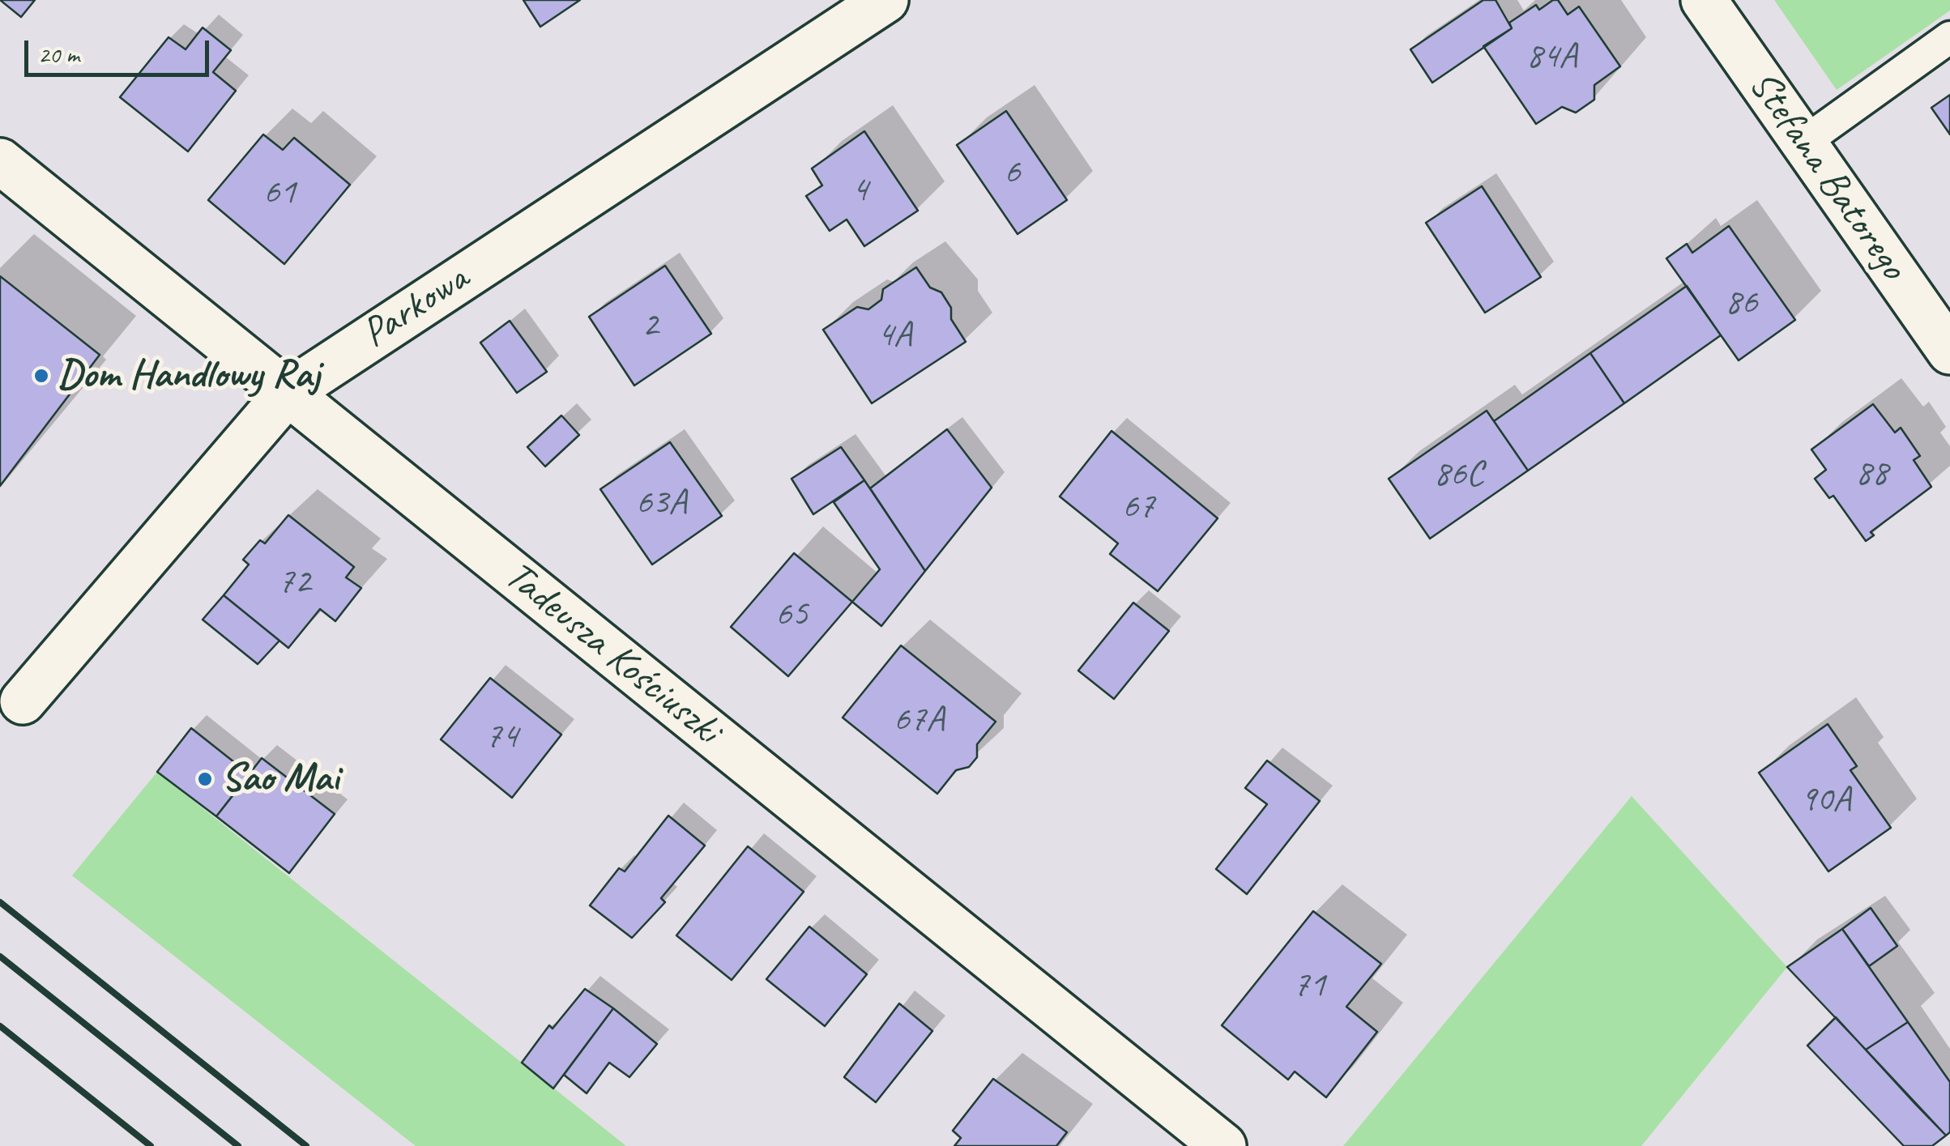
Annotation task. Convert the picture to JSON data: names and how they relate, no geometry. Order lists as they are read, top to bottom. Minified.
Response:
{"streets":{"street":["Stefana Batorego","Parkowa","Tadeusza Kościuszki"]},"crossings":[["Parkowa","Tadeusza Kościuszki"]],"places":["Dom Handlowy Raj","Sao Mai"],"house_numbers":["84A","6","4","61","86","2","4A","88","86C","63A","67","72","65","67A","74","90A","71"],"scale_bar":"20 m"}
